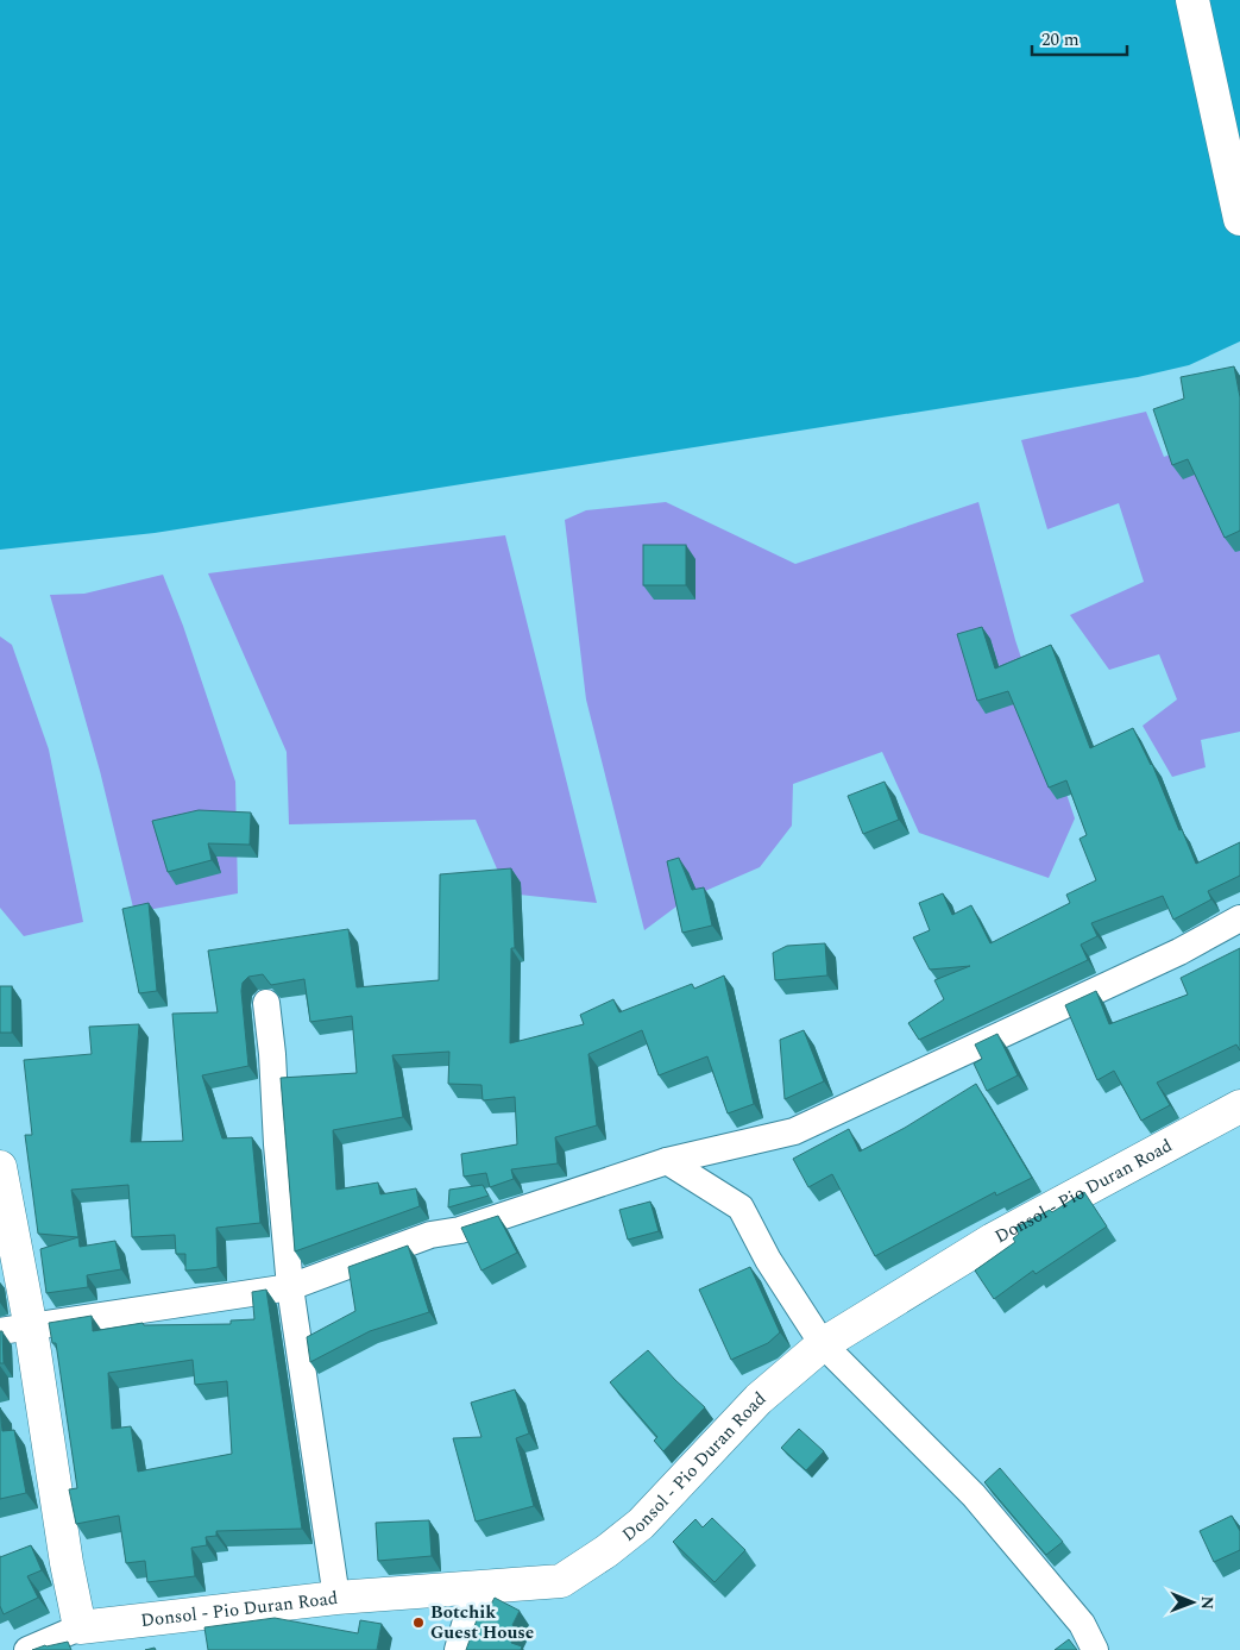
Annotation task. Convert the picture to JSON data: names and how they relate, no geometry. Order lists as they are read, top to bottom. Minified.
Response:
{"streets":{"main road":["Donsol - Pio Duran Road"]},"places":["Botchik Guest House"],"scale_bar":"20 m","north":"right"}
